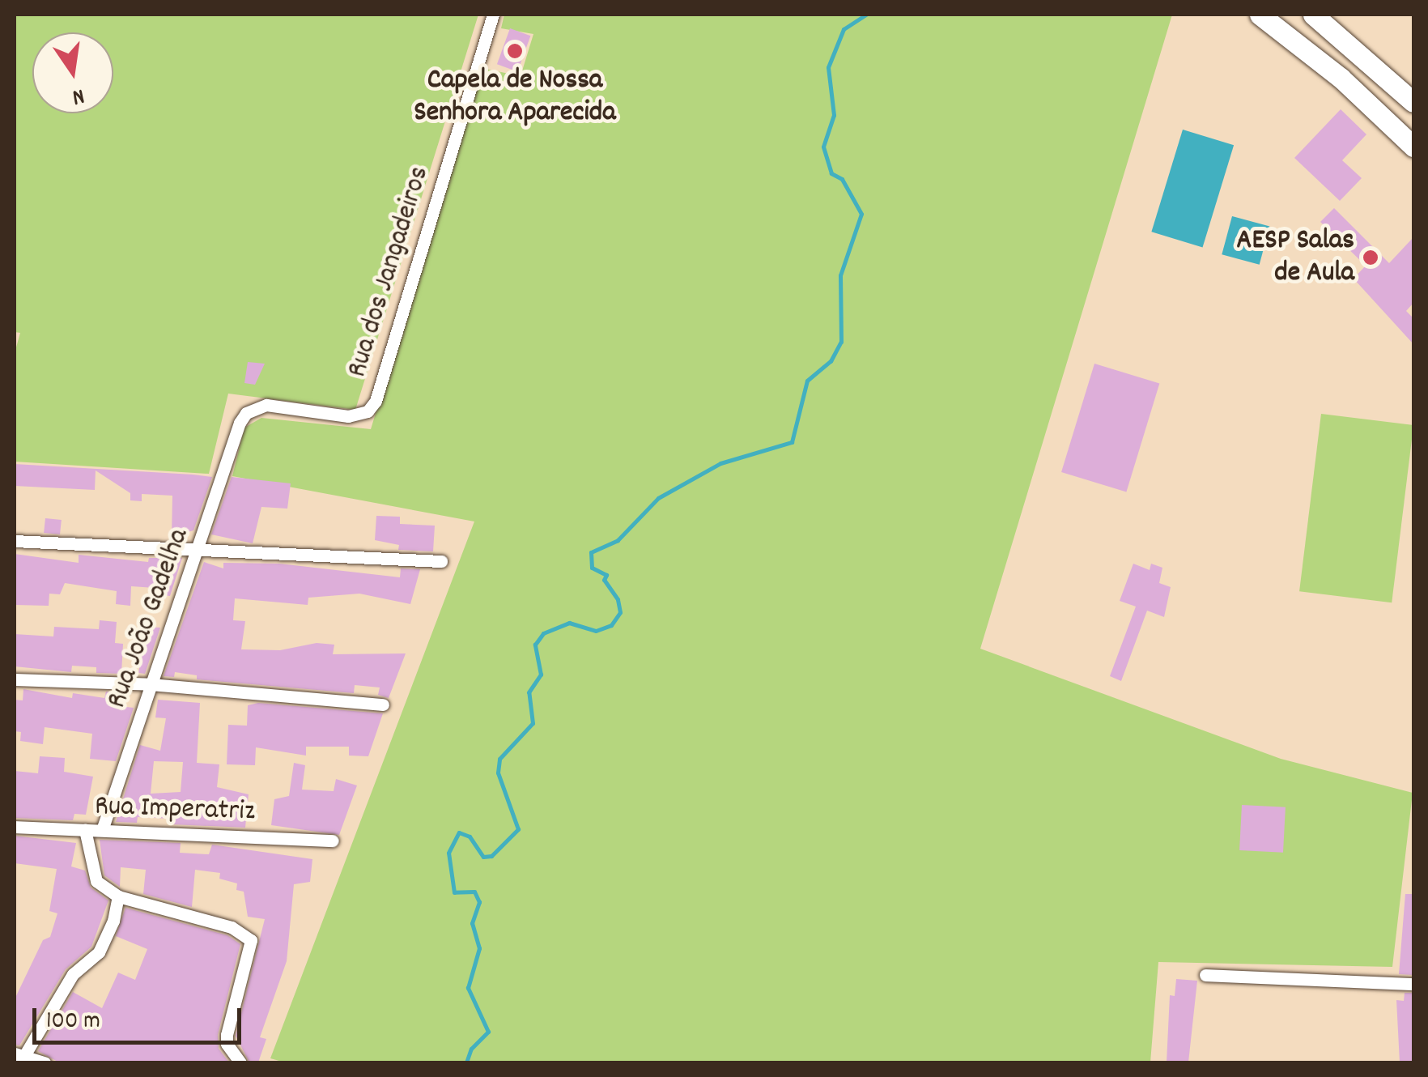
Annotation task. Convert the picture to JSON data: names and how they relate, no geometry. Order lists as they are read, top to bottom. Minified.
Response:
{"streets":{"street":["Rua dos Jangadeiros","Rua João Gadelha","Rua Imperatriz"]},"crossings":[["Rua dos Jangadeiros","Rua João Gadelha"],["Rua João Gadelha","Rua Imperatriz"]],"places":["Capela de Nossa Senhora Aparecida","AESP Salas de Aula"],"scale_bar":"100 m","north":"bottom"}
